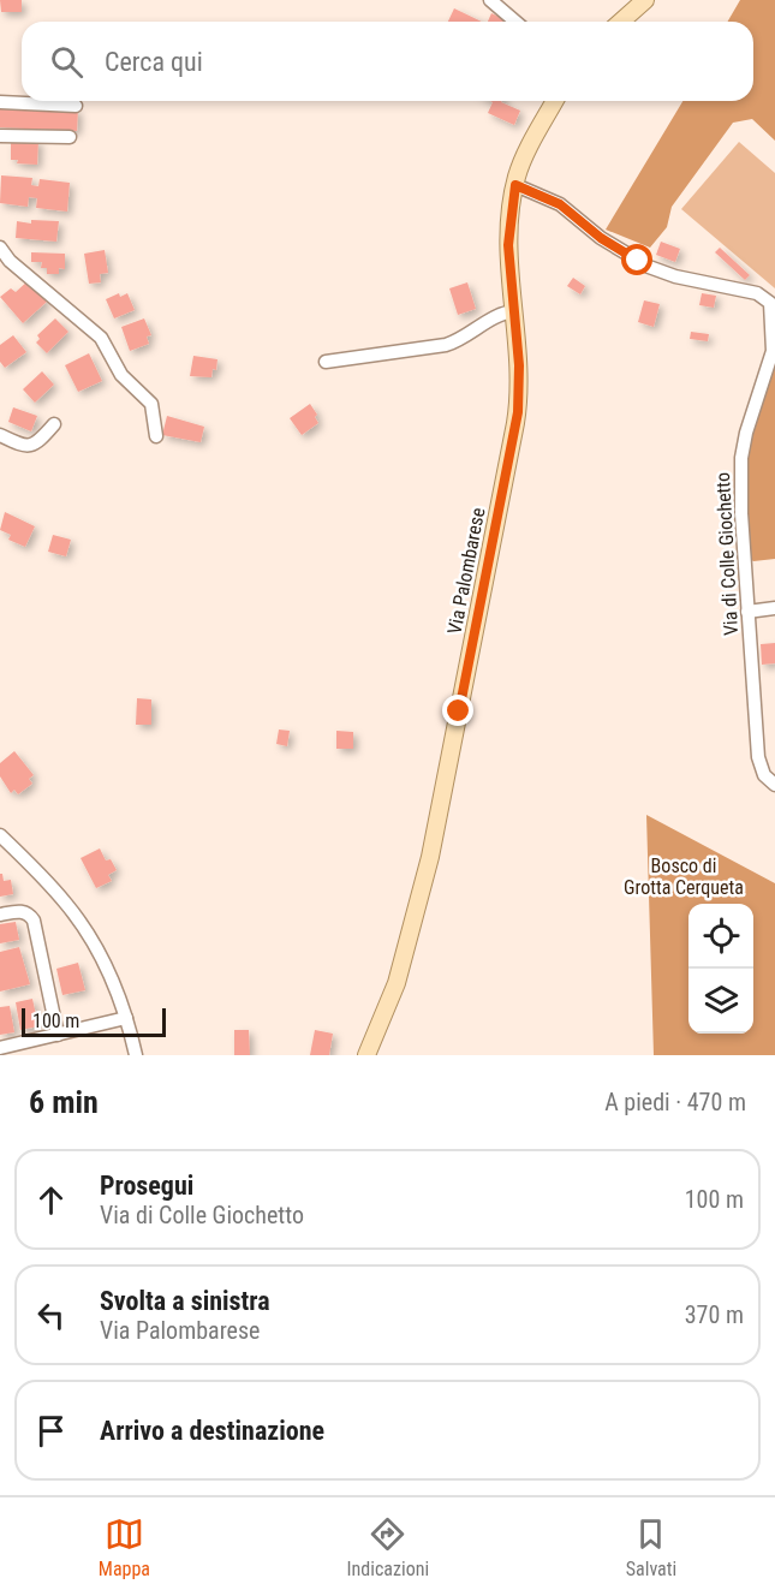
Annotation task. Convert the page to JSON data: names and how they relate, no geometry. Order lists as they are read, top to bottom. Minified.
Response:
{"streets":{"main road":["Via Palombarese"],"street":["Via di Colle Giochetto"]},"crossings":[["Via di Colle Giochetto","Via Palombarese"]],"parks":["Bosco di Grotta Cerqueta"],"scale_bar":"100 m","page":{"search":"Cerca qui","scale":"100 m","heading":["6 min","A piedi · 470 m"],"list":[["Prosegui","Via di Colle Giochetto","100 m"],["Svolta a sinistra","Via Palombarese","370 m"],"Arrivo a destinazione"],"nav":["Mappa","Indicazioni","Salvati"]}}
